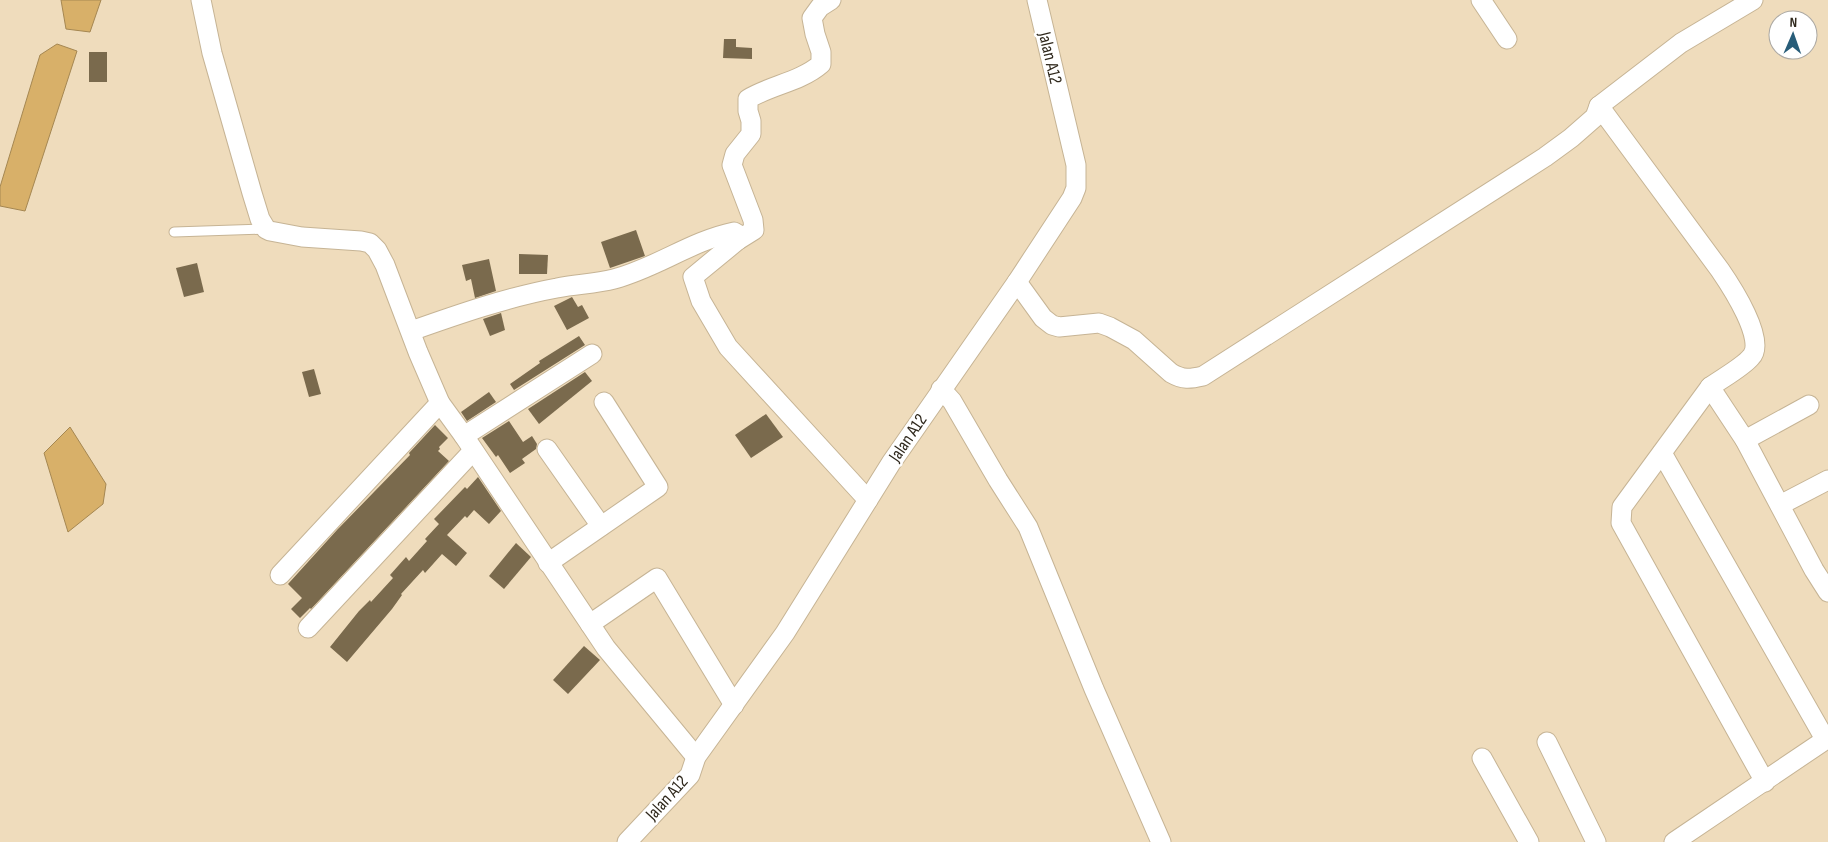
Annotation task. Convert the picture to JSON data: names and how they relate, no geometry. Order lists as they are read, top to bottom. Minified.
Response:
{"streets":{"street":["Jalan A12"]},"north":"top"}
